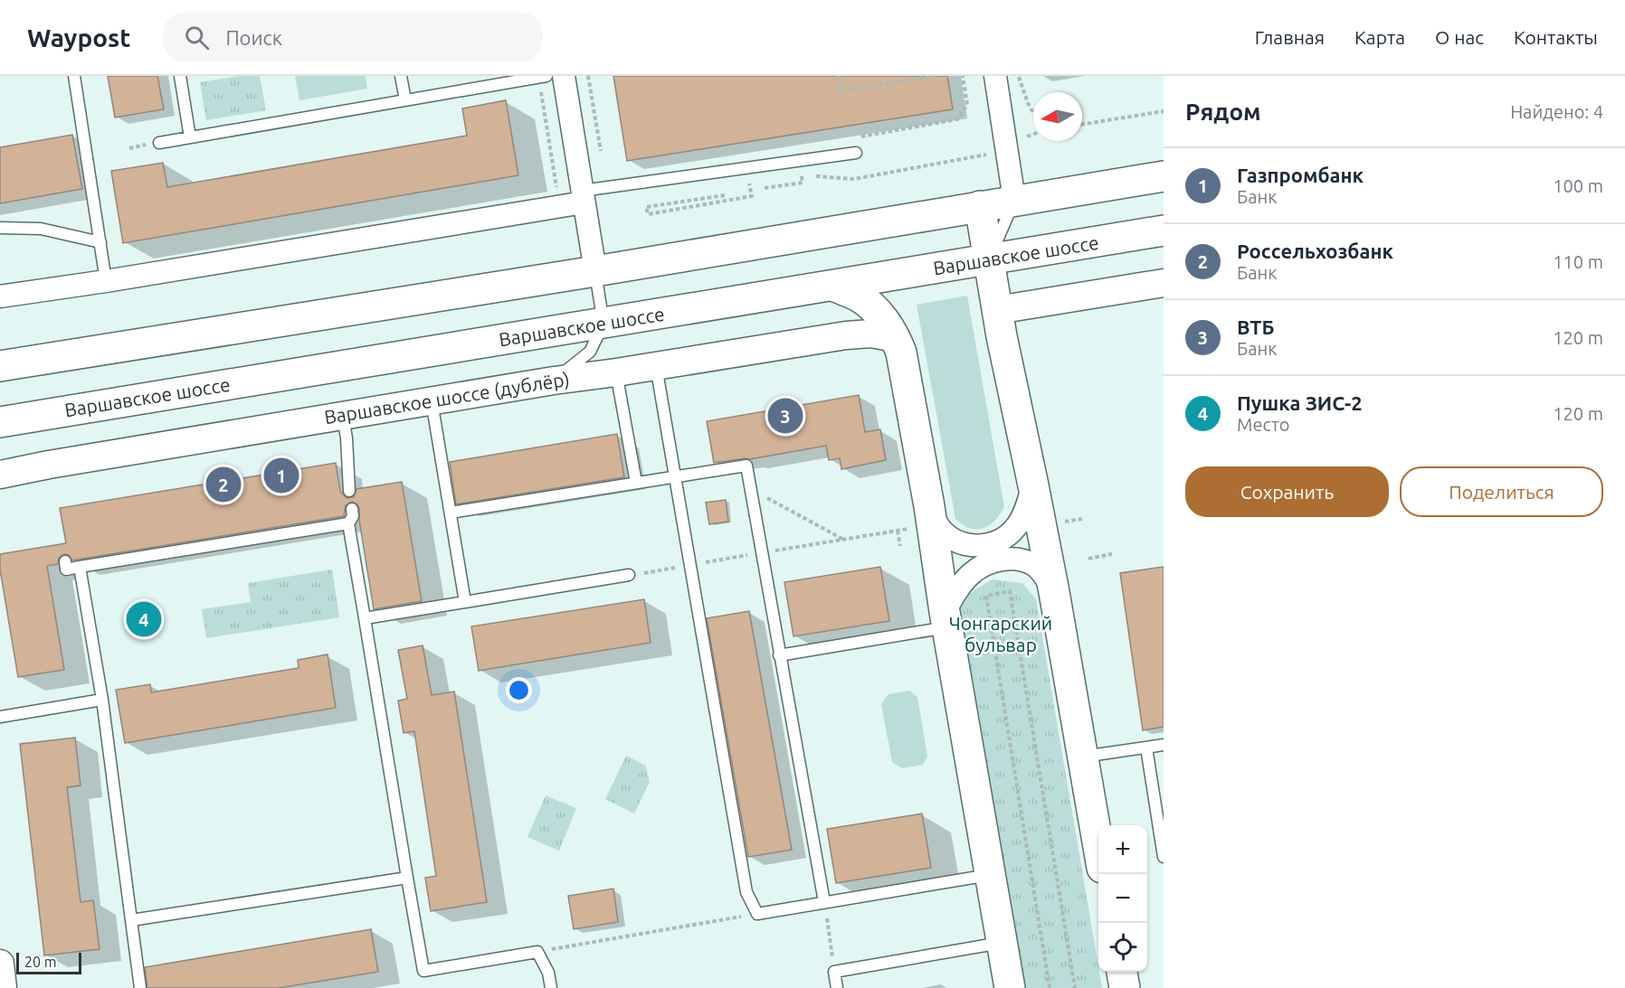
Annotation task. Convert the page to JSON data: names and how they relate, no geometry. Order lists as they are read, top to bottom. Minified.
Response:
{"streets":{"main road":["Варшавское шоссе"],"street":["Варшавское шоссе (дублёр)"]},"parks":["Чонгарский бульвар"],"scale_bar":"20 m","north":"left","page":{"header":"Waypost","search":"Поиск","nav":["Главная","Карта","О нас","Контакты"],"heading":["Рядом","Найдено: 4"],"list":[{"mark":"1","name":"Газпромбанк","note":"Банк","value":"100 m"},{"mark":"2","name":"Россельхозбанк","note":"Банк","value":"110 m"},{"mark":"3","name":"ВТБ","note":"Банк","value":"120 m"},{"mark":"4","name":"Пушка ЗИС-2","note":"Место","value":"120 m"}],"pins":["3","1","2","4"],"buttons":["Сохранить","Поделиться"],"map_buttons":["+","−"],"scale":"20 m"}}
